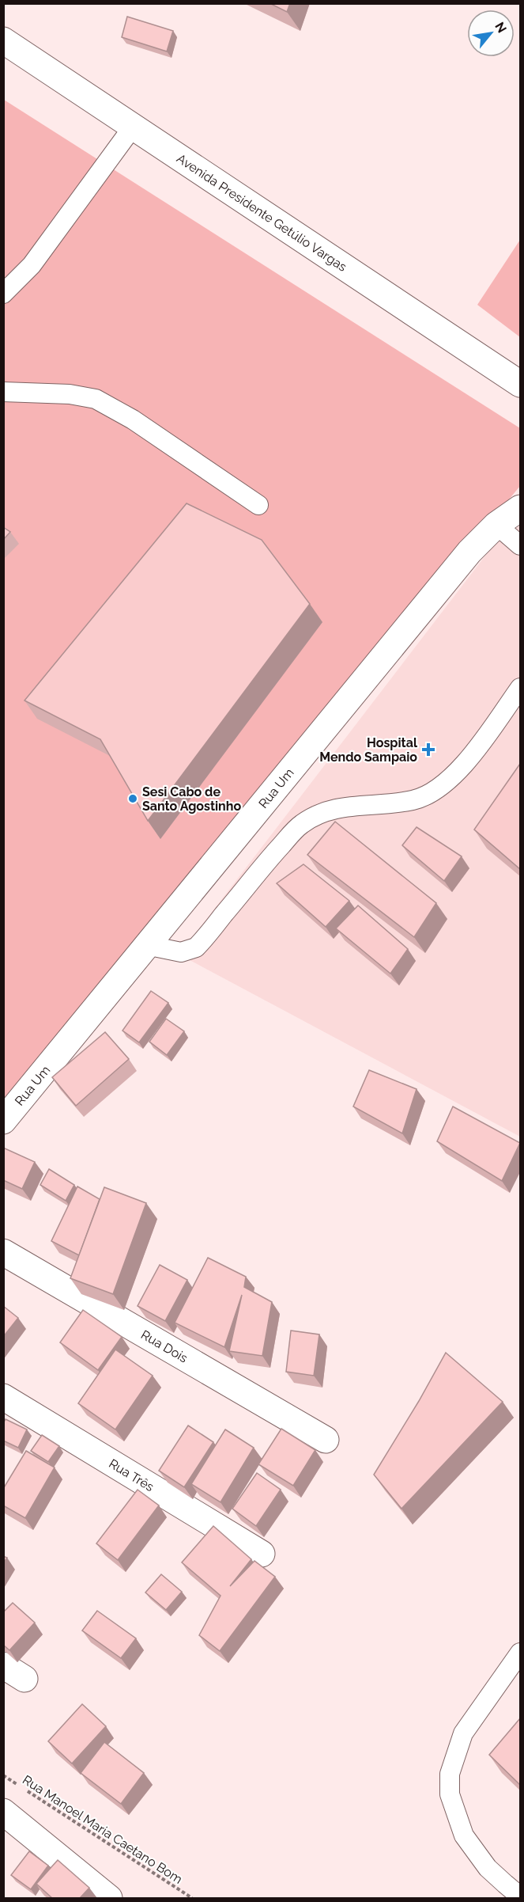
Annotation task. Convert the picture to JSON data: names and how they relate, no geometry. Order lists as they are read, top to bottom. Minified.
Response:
{"streets":{"street":["Avenida Presidente Getúlio Vargas","Rua Um","Rua Dois","Rua Três"],"path":["Rua Manoel Maria Caetano Bom"]},"places":{"health":["Hospital Mendo Sampaio"],"other":["Sesi Cabo de Santo Agostinho"]},"north":"top right"}
